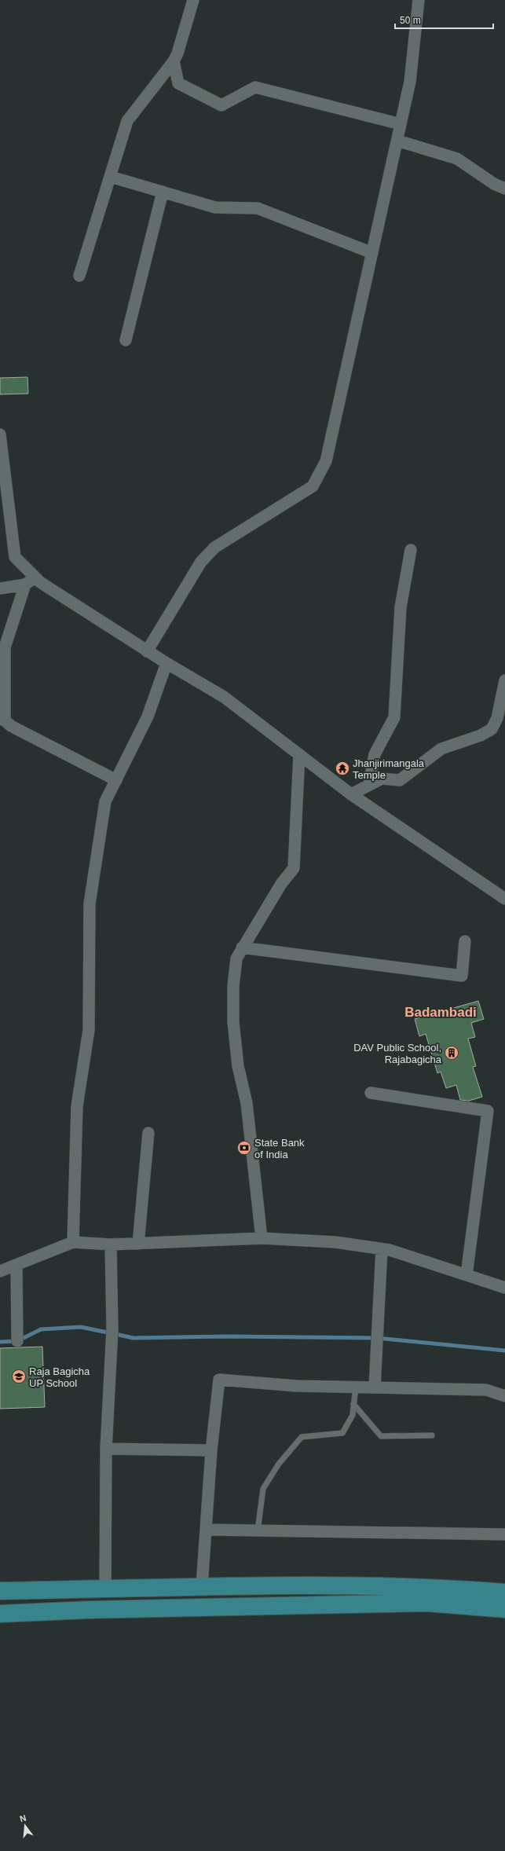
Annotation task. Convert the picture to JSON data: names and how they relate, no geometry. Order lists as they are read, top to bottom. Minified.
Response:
{"districts":["Badambadi"],"places":{"temple":["Jhanjirimangala Temple"],"building":["DAV Public School, Rajabagicha"],"bank":["State Bank of India"],"school or university":["Raja Bagicha UP School"]},"scale_bar":"50 m","north":"top"}
